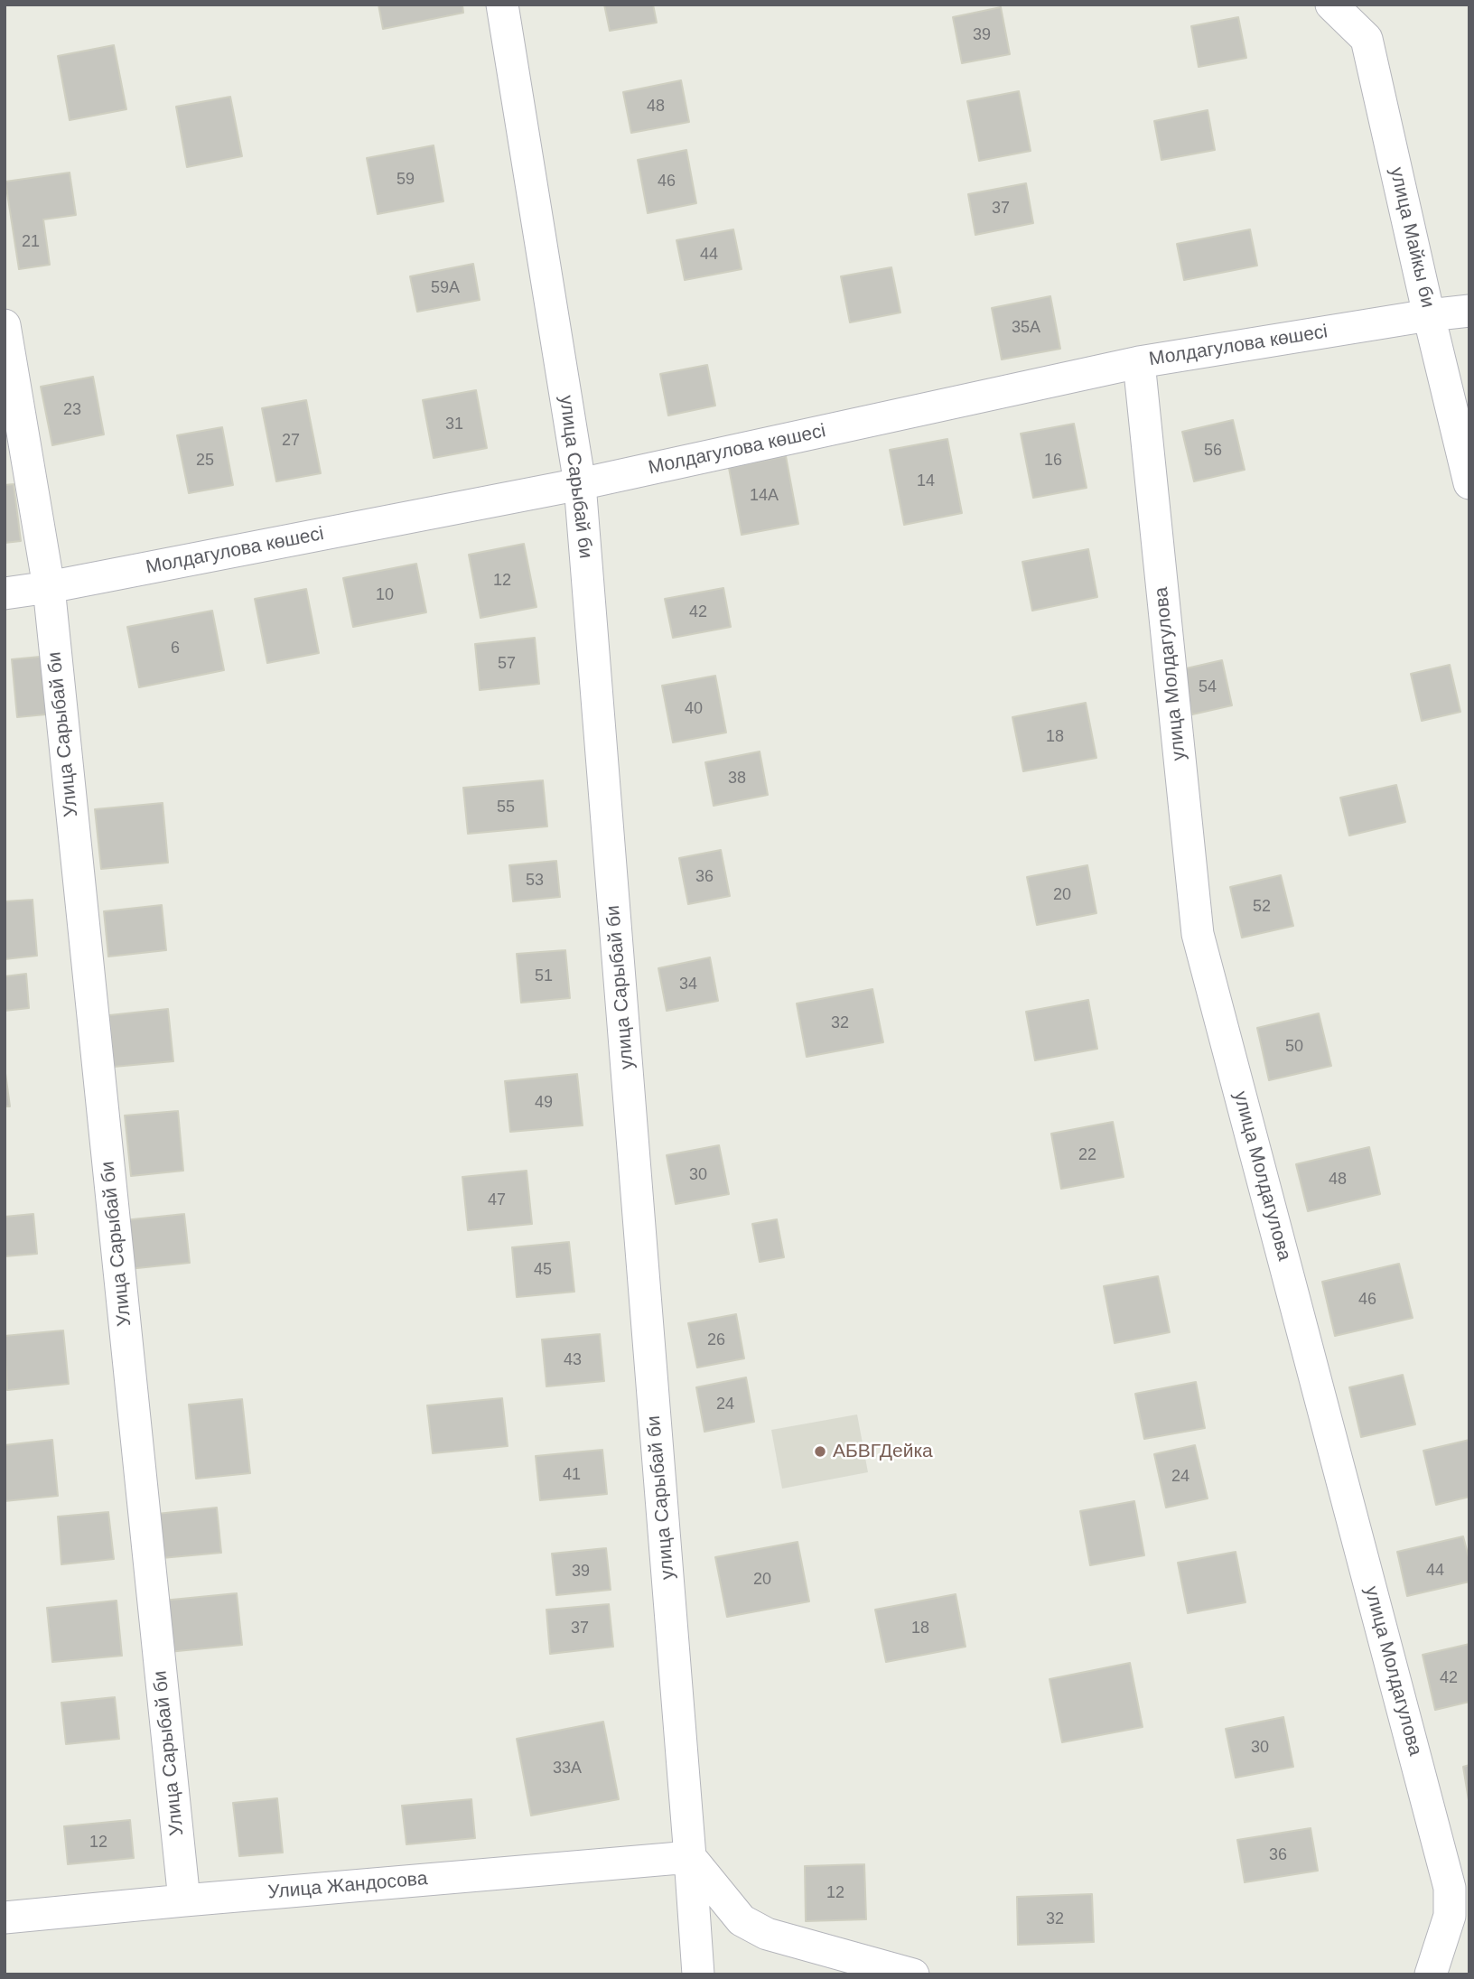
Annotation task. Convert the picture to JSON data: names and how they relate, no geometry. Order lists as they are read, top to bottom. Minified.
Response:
{"streets":{"street":["улица Майкы би","Молдагулова көшесі","улица Сарыбай би","улица Молдагулова","Улица Сарыбай би","Улица Жандосова"]},"crossings":[["улица Майкы би","Молдагулова көшесі"],["Молдагулова көшесі","улица Сарыбай би"],["Молдагулова көшесі","улица Молдагулова"],["Молдагулова көшесі","Улица Сарыбай би"],["улица Сарыбай би","Улица Жандосова"],["Улица Сарыбай би","Улица Жандосова"]],"places":["АБВГДейка"],"house_numbers":["39","48","59","46","37","21","44","59А","35А","23","31","27","56","25","16","14","14А","12","10","42","6","57","54","40","18","38","55","36","53","20","52","51","34","32","50","49","22","30","48","47","45","46","26","43","24","41","24","44","39","20","37","18","42","30","33А","12","36","12","32"]}
